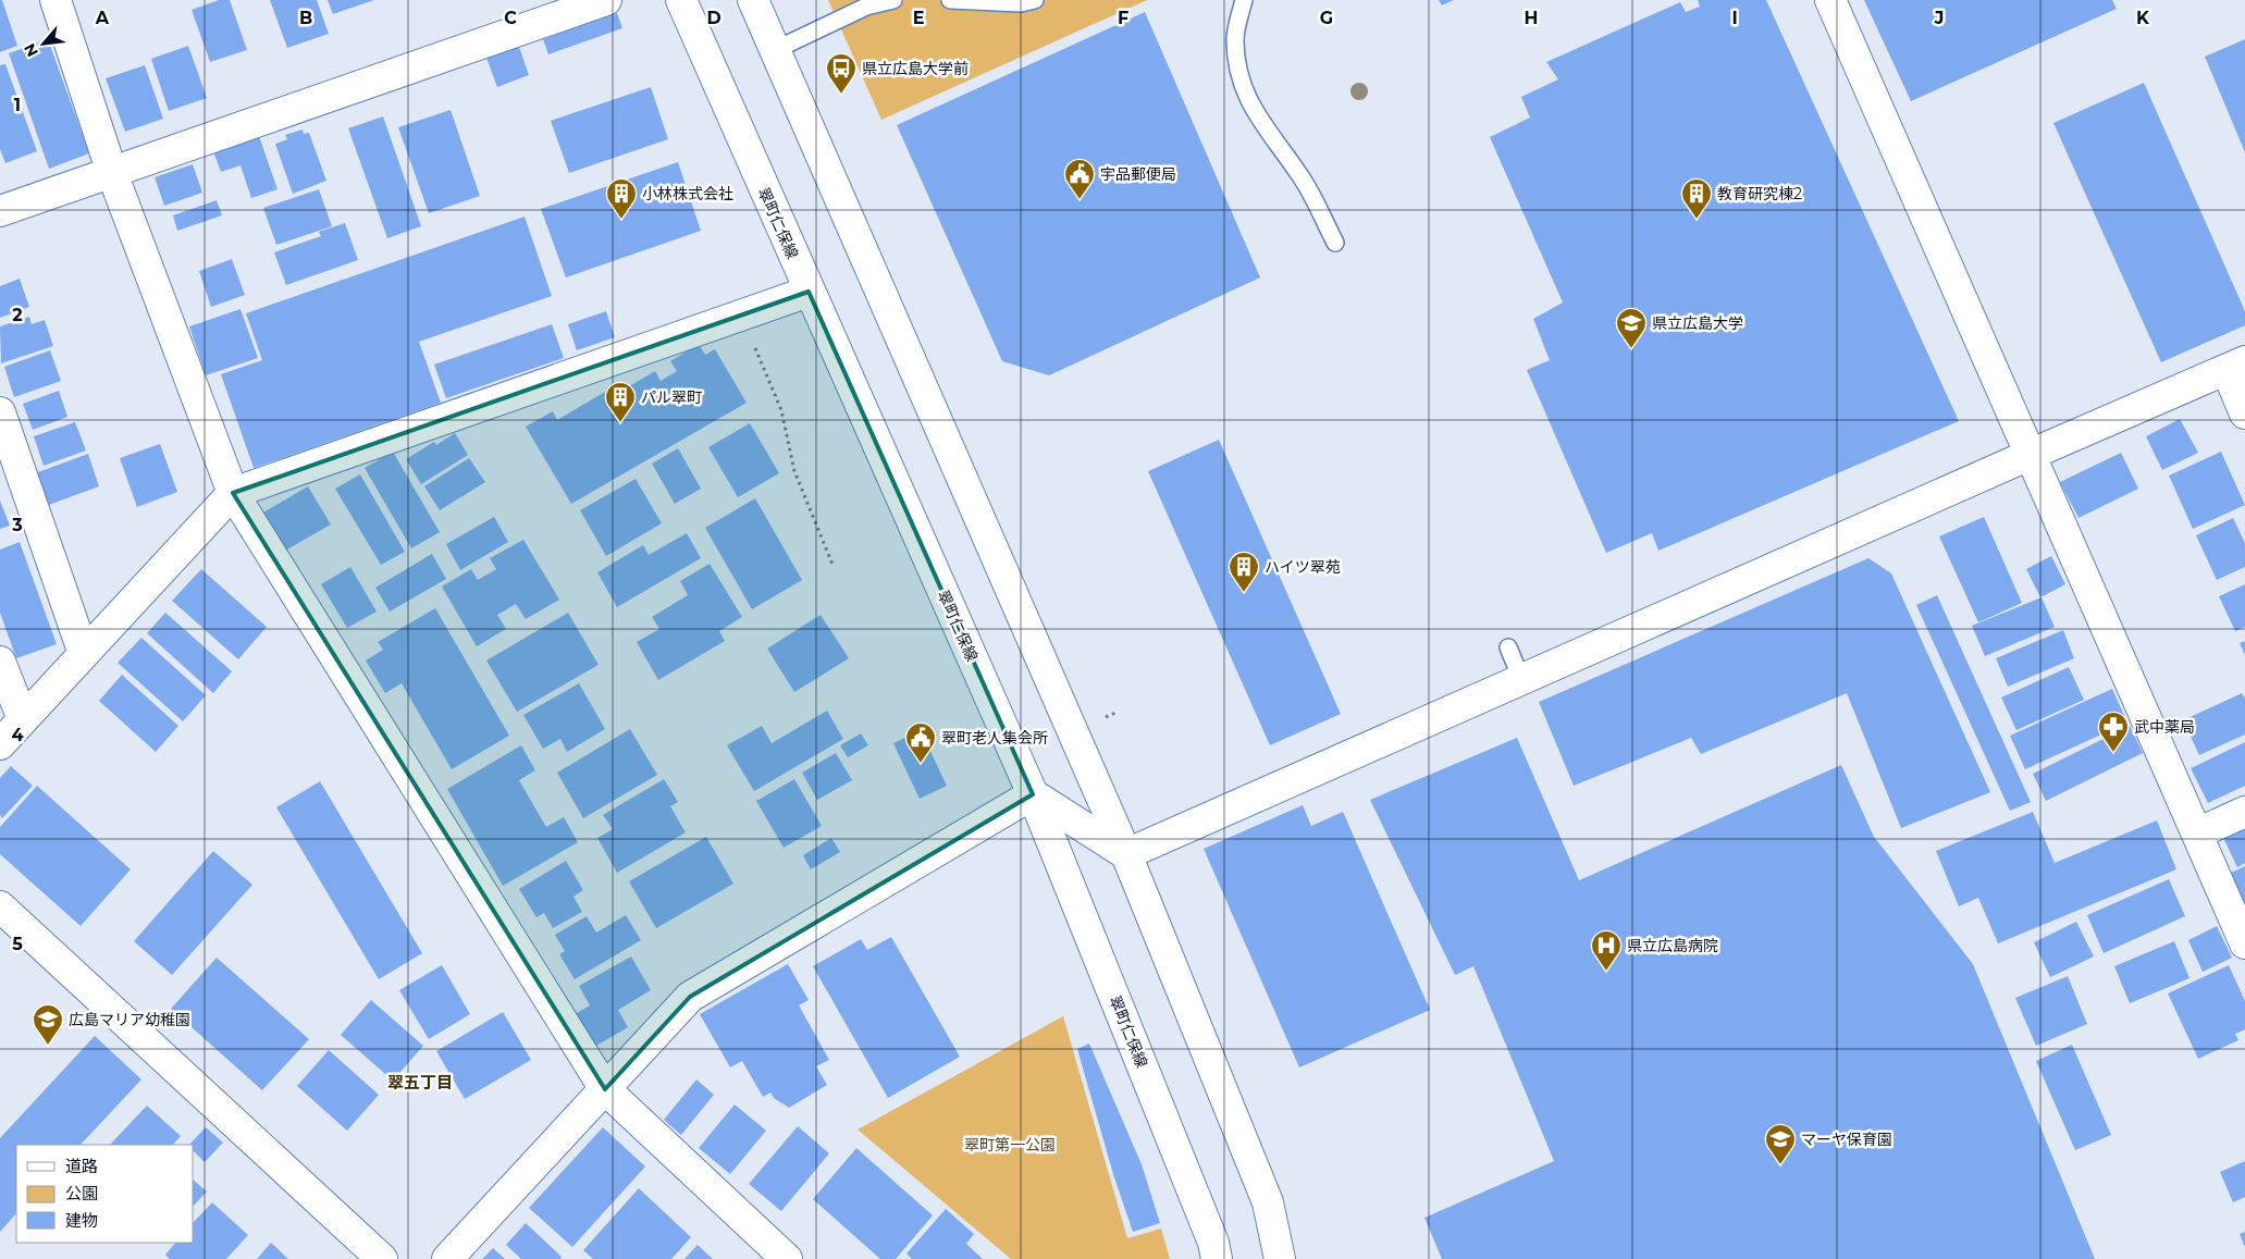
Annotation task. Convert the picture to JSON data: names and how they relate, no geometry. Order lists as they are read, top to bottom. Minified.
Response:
{"streets":{"street":["翠町仁保線"]},"districts":["翠五丁目"],"parks":["翠町第一公園"],"places":{"bus stop":["県立広島大学前"],"public building":["宇品郵便局","翠町老人集会所"],"building":["小林株式会社","教育研究棟2","パル翠町","ハイツ翠苑"],"school or university":["県立広島大学","広島マリア幼稚園","マーヤ保育園"],"pharmacy":["武中薬局"],"hospital":["県立広島病院"]},"legend":["道路","公園","建物"],"north":"bottom left","grid":{"columns":["A","B","C","D","E","F","G","H","I","J","K"],"rows":["1","2","3","4","5"]}}
